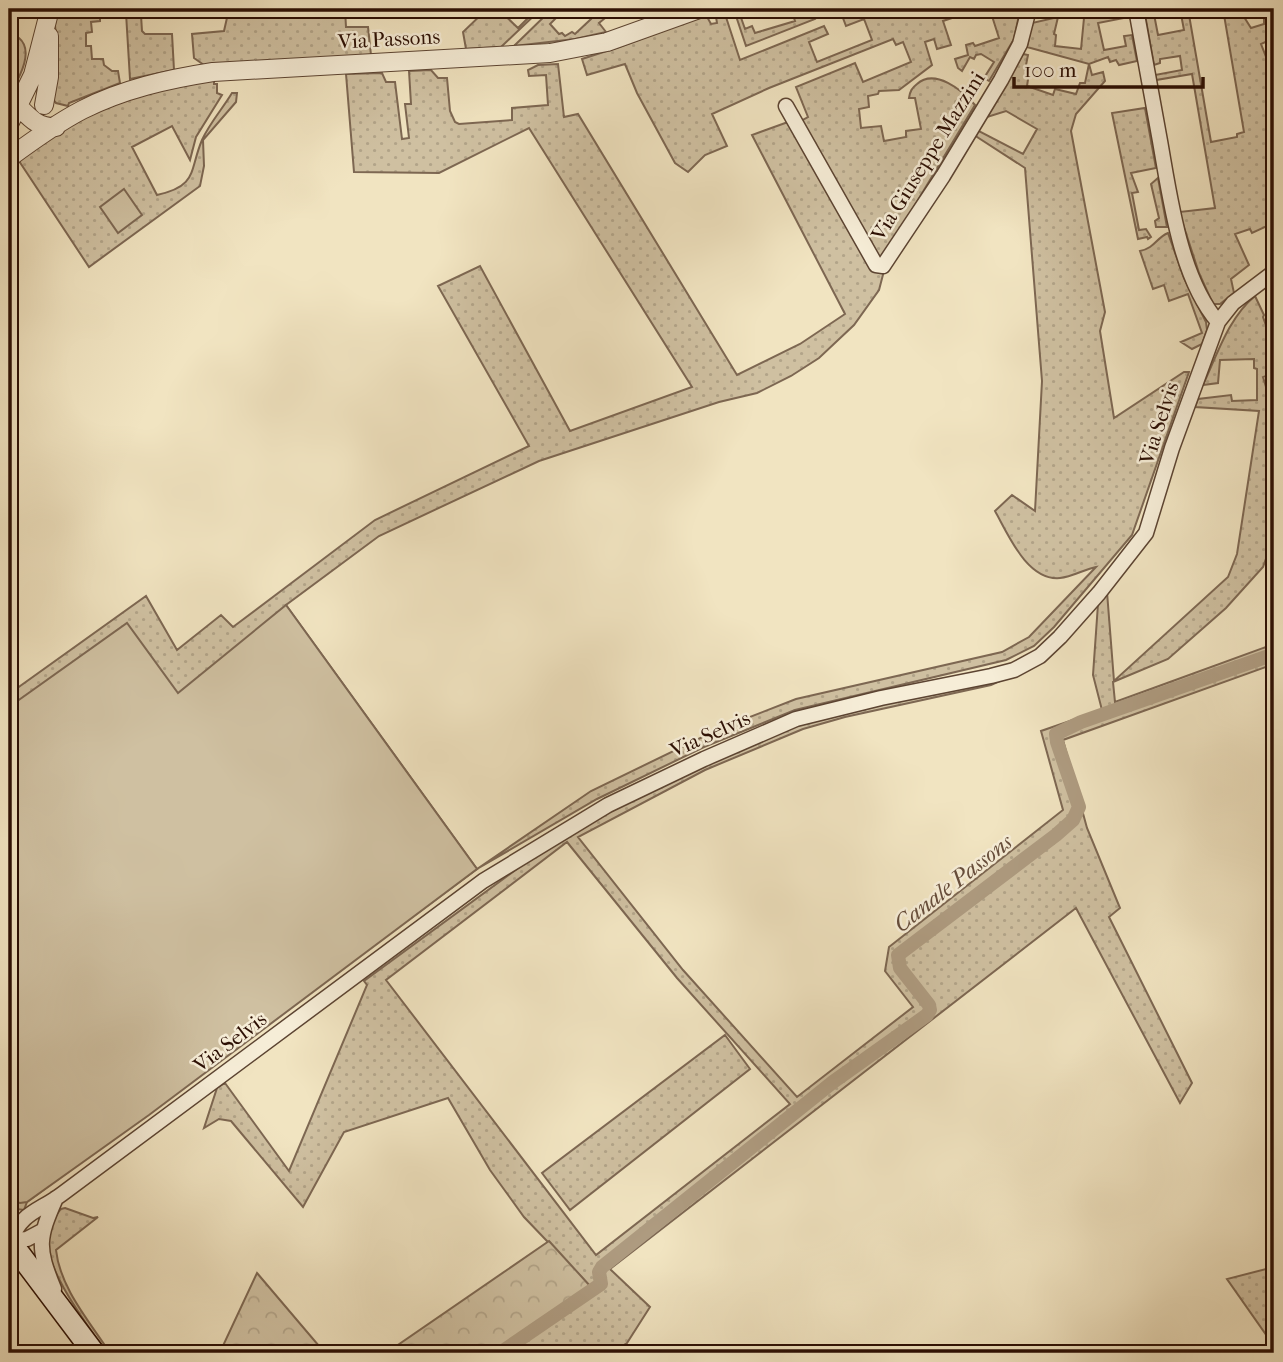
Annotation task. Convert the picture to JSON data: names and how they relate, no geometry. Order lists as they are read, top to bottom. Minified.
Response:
{"streets":{"street":["Via Passons","Via Giuseppe Mazzini","Via Selvis"]},"water":["Canale Passons"],"scale_bar":"100 m"}
